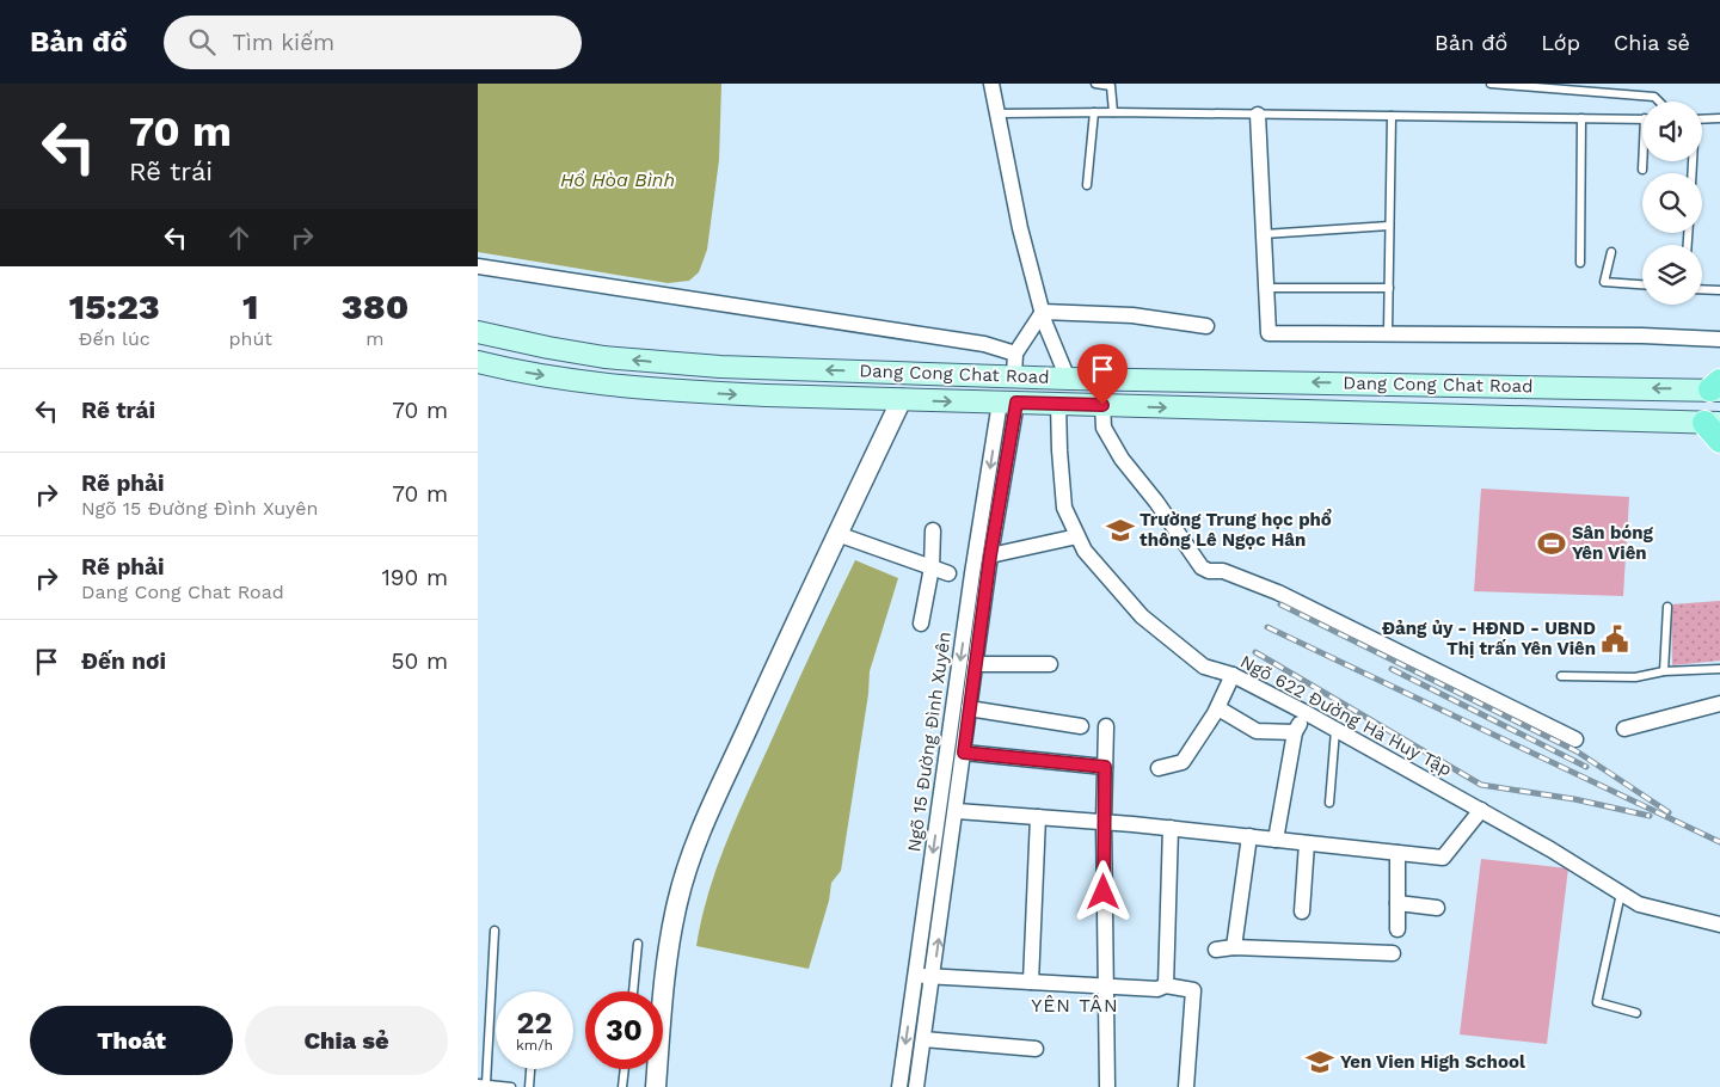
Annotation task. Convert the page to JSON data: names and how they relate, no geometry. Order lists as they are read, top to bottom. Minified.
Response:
{"streets":{"main road":["Dang Cong Chat Road"],"street":["Ngõ 622 Đường Hà Huy Tập","Ngõ 15 Đường Đình Xuyên"]},"crossings":[["Dang Cong Chat Road","Ngõ 622 Đường Hà Huy Tập"],["Dang Cong Chat Road","Ngõ 15 Đường Đình Xuyên"]],"districts":["YÊN TÂN"],"water":["Hồ Hòa Bình"],"places":{"school or university":["Trường Trung học phổ thông Lê Ngọc Hân","Yen Vien High School"],"sports":["Sân bóng Yên Viên"],"public building":["Đảng ủy - HĐND - UBND Thị trấn Yên Viên"]},"page":{"header":"Bản đồ","search":"Tìm kiếm","nav":["Bản đồ","Lớp","Chia sẻ"],"turn":["70 m","Rẽ trái"],"eta":["15:23","Đến lúc","1","phút","380","m"],"list":[{"name":"Rẽ trái","value":"70 m"},{"name":"Rẽ phải","note":"Ngõ 15 Đường Đình Xuyên","value":"70 m"},{"name":"Rẽ phải","note":"Dang Cong Chat Road","value":"190 m"},{"name":"Đến nơi","value":"50 m"}],"speed":"22 km/h","limit":"30","buttons":["Thoát","Chia sẻ"]}}
